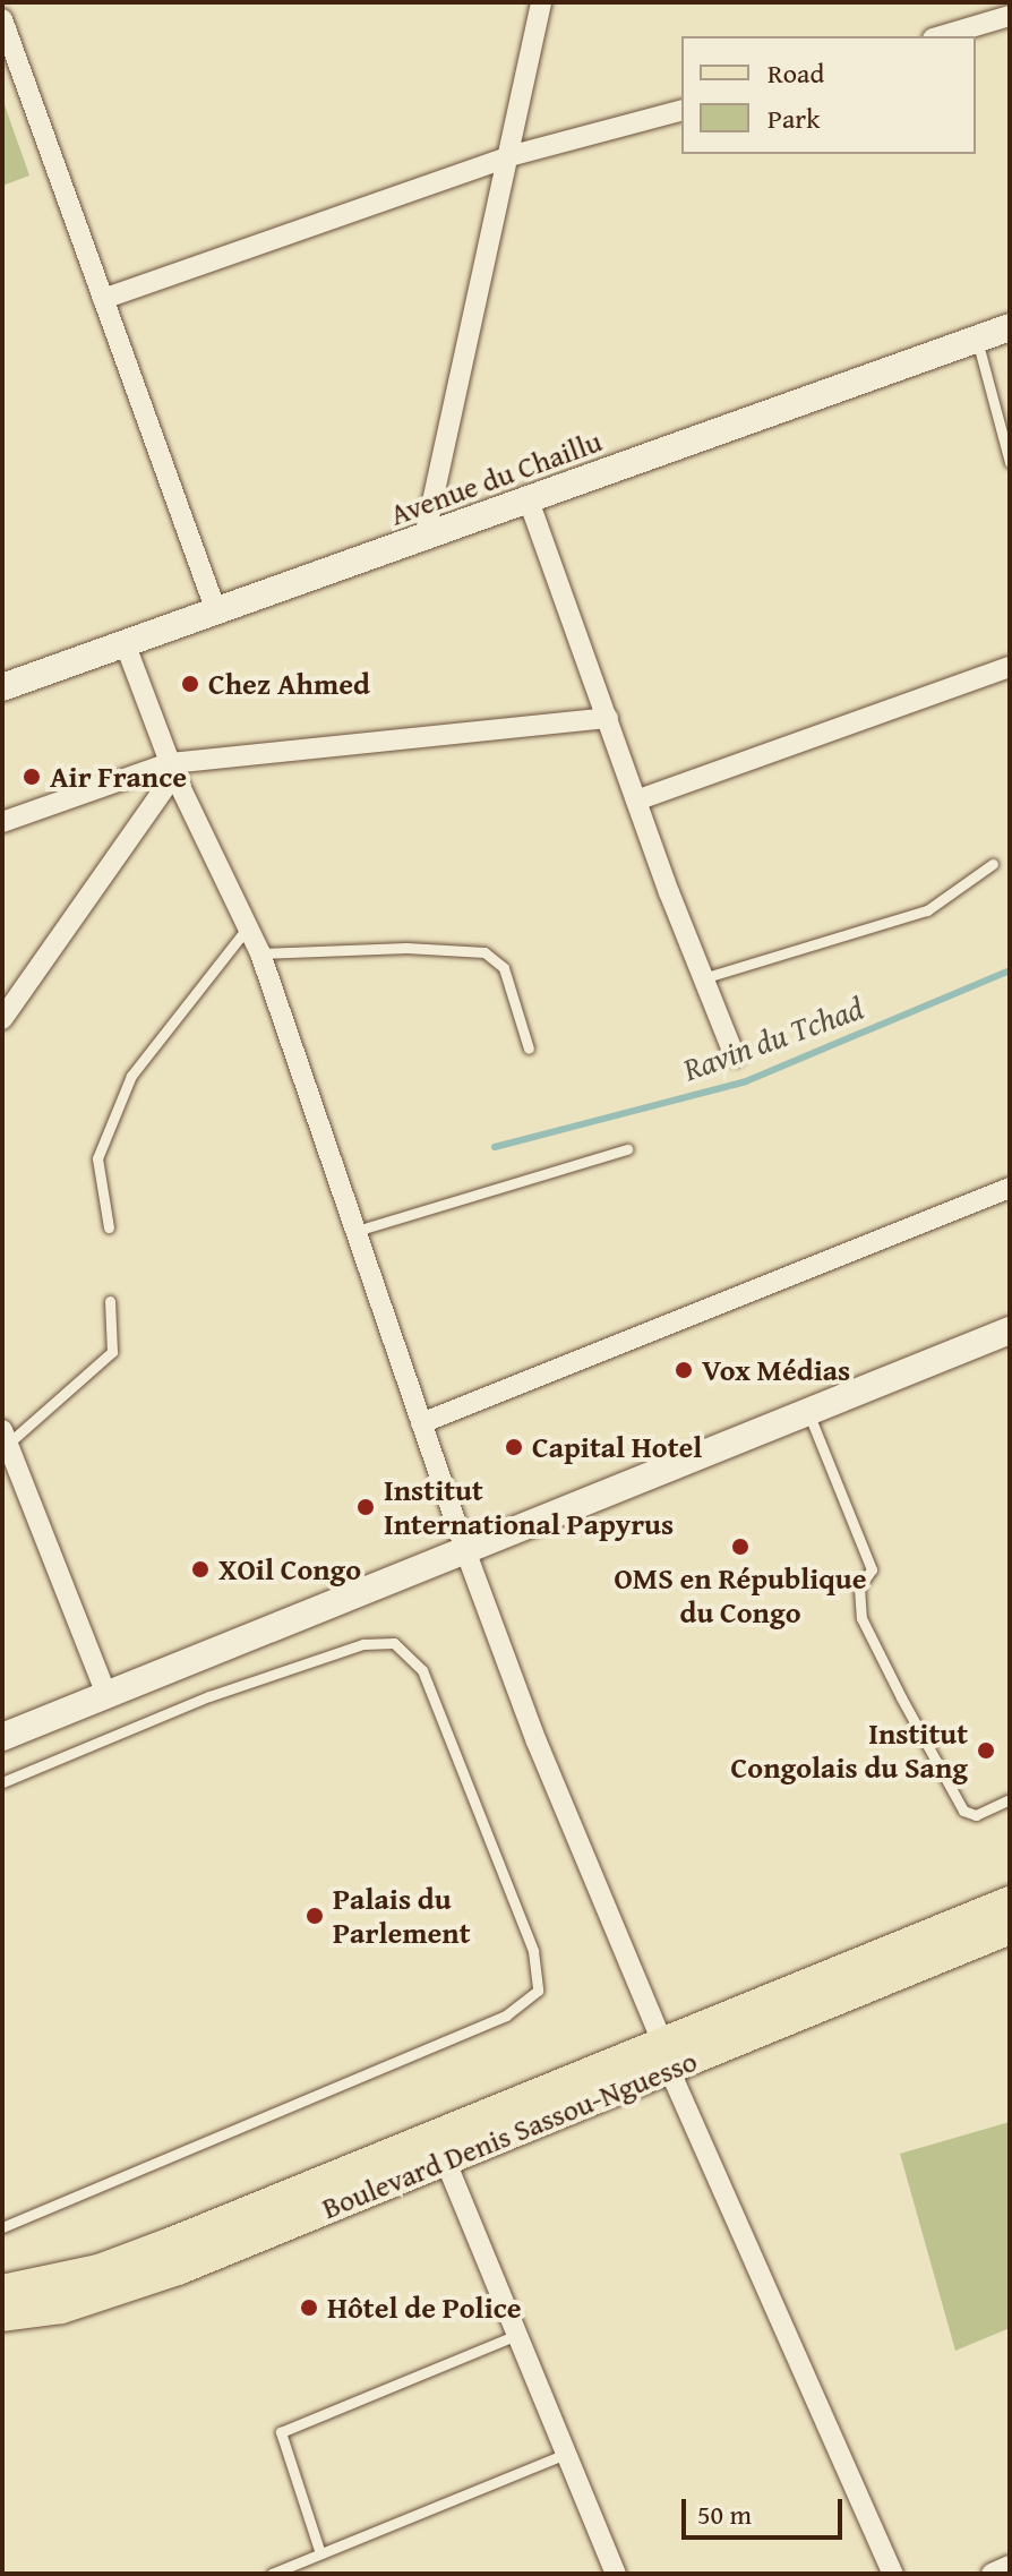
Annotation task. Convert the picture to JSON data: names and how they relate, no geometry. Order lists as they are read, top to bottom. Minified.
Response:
{"streets":{"main road":["Boulevard Denis Sassou-Nguesso"],"street":["Avenue du Chaillu"]},"water":["Ravin du Tchad"],"places":["Chez Ahmed","Air France","Vox Médias","Capital Hotel","Institut International Papyrus","OMS en République du Congo","XOil Congo","Institut Congolais du Sang","Palais du Parlement","Hôtel de Police"],"legend":["Road","Park"],"scale_bar":"50 m"}
